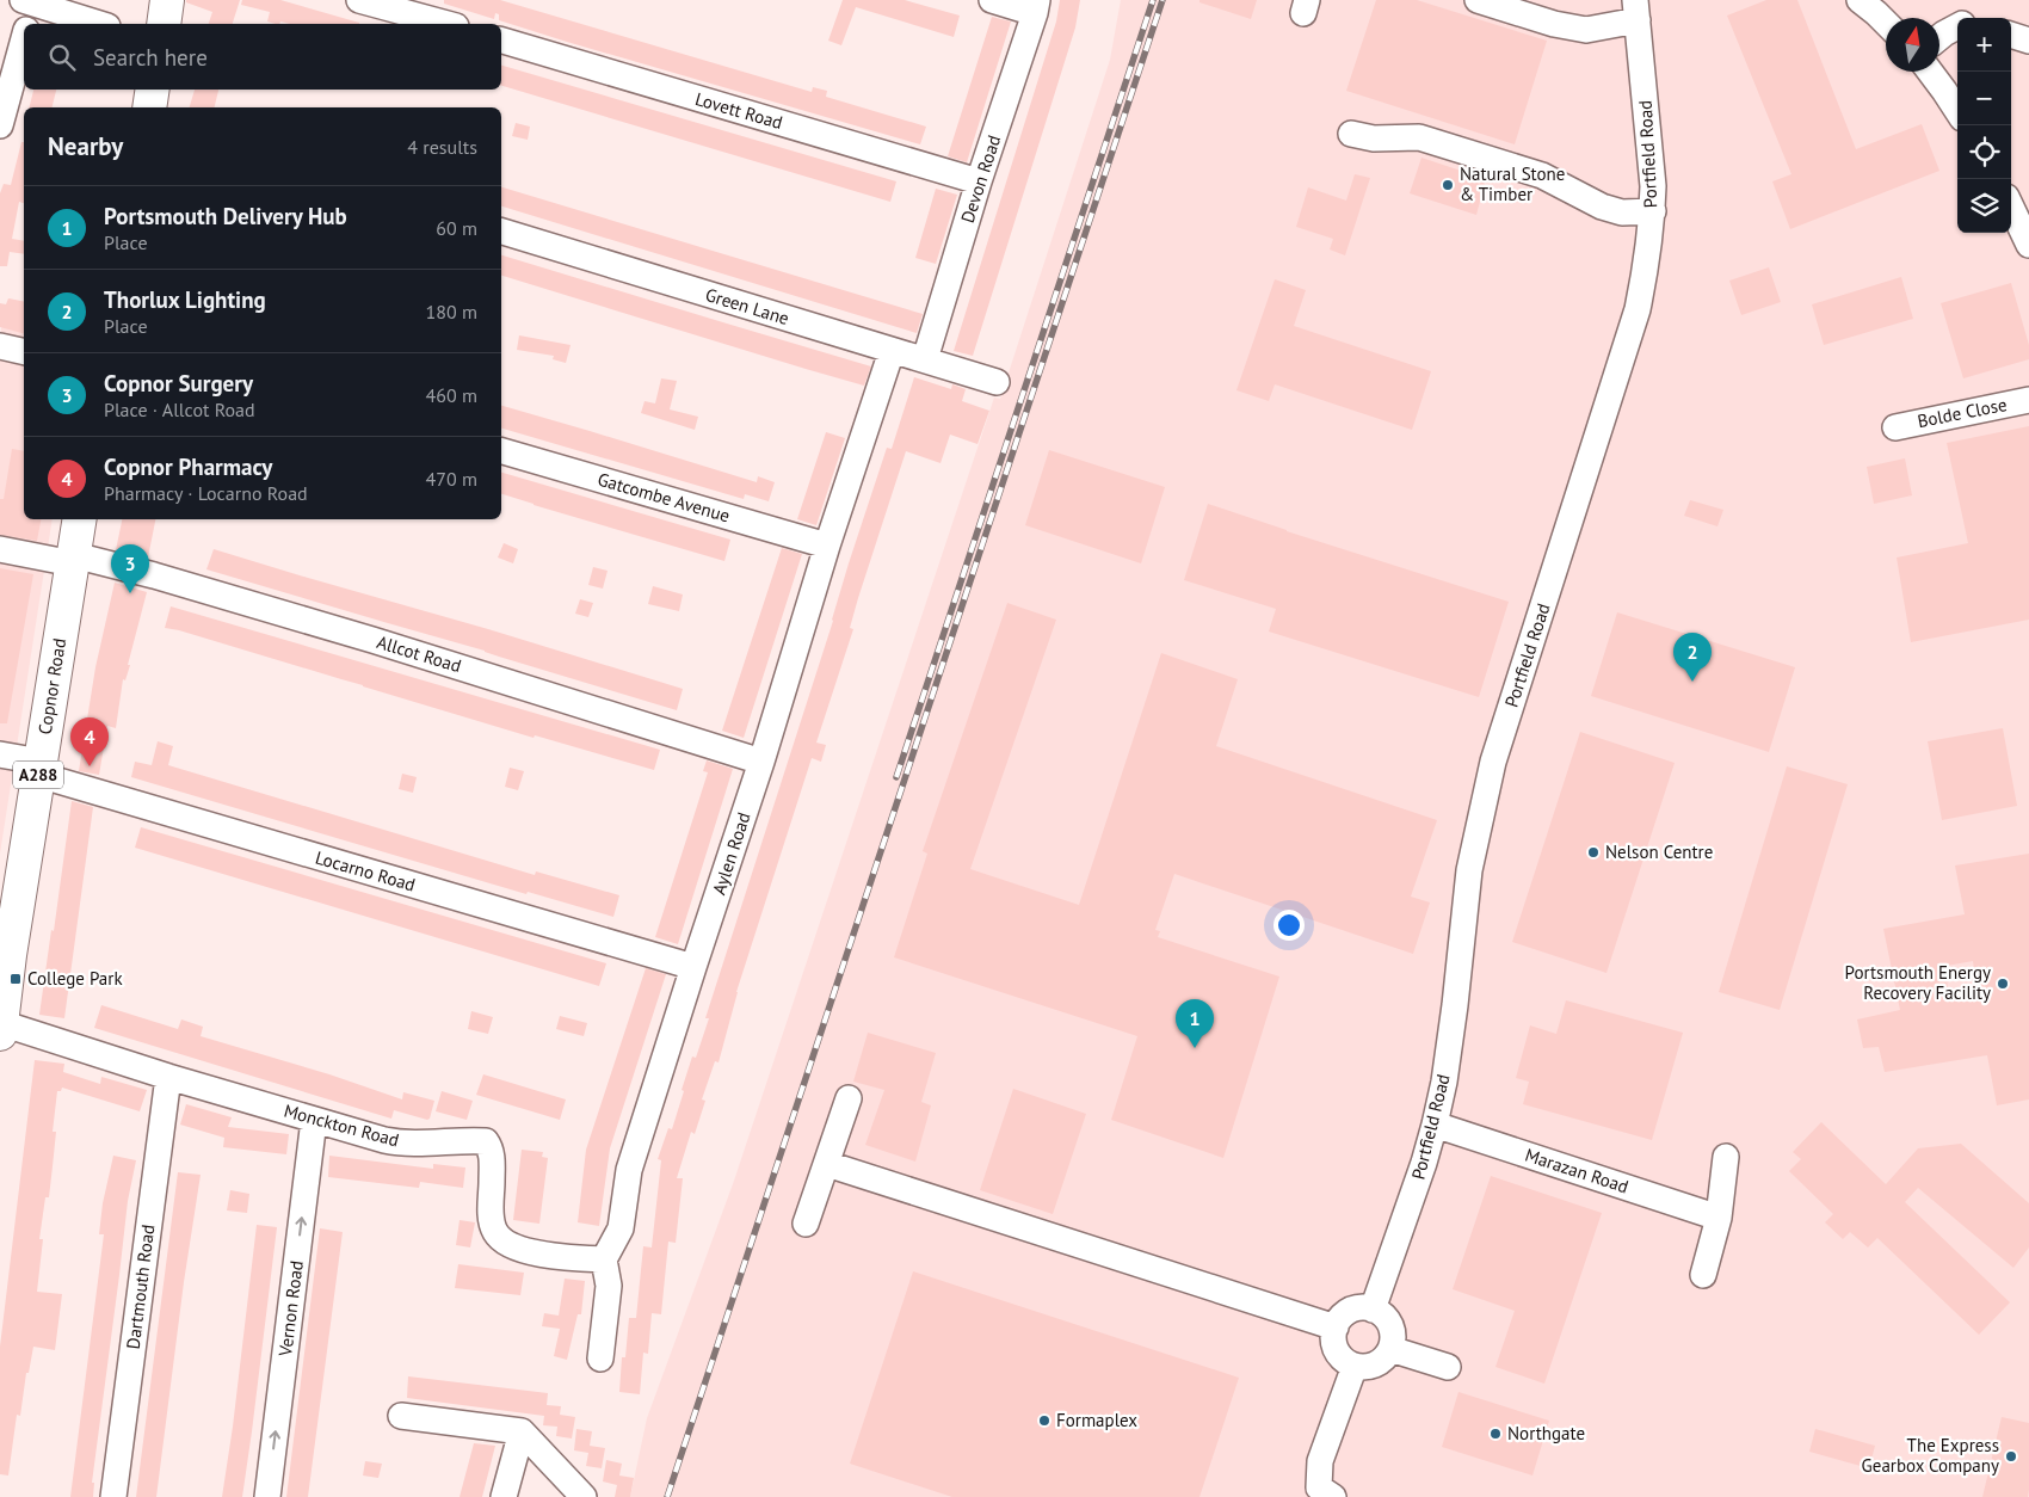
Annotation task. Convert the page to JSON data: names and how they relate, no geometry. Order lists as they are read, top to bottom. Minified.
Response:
{"streets":{"main road":["Copnor Road","A288"],"street":["Lovett Road","Portfield Road","Devon Road","Green Lane","Bolde Close","Gatcombe Avenue","Allcot Road","Aylen Road","Locarno Road","Monckton Road","Marazan Road","Dartmouth Road","Vernon Road"]},"crossings":[["Lovett Road","Devon Road"],["Portfield Road","Marazan Road"],["Devon Road","Green Lane"],["Green Lane","Aylen Road"],["Gatcombe Avenue","Aylen Road"],["Allcot Road","Copnor Road"],["Allcot Road","Aylen Road"],["Copnor Road","Locarno Road"],["Copnor Road","Monckton Road"],["Aylen Road","Locarno Road"],["Aylen Road","Monckton Road"],["Monckton Road","Dartmouth Road"],["Monckton Road","Vernon Road"]],"one_way":["Vernon Road"],"places":{"other":["Natural Stone & Timber","Nelson Centre","Portsmouth Energy Recovery Facility","Formaplex","Northgate","The Express Gearbox Company"],"transit":["College Park"]},"north":"top","page":{"map_buttons":["+","−"],"search":"Search here","heading":["Nearby","4 results"],"list":[{"mark":"1","name":"Portsmouth Delivery Hub","note":"Place","value":"60 m"},{"mark":"2","name":"Thorlux Lighting","note":"Place","value":"180 m"},{"mark":"3","name":"Copnor Surgery","note":"Place · Allcot Road","value":"460 m"},{"mark":"4","name":"Copnor Pharmacy","note":"Pharmacy · Locarno Road","value":"470 m"}],"pins":["3","2","4","1"]}}
